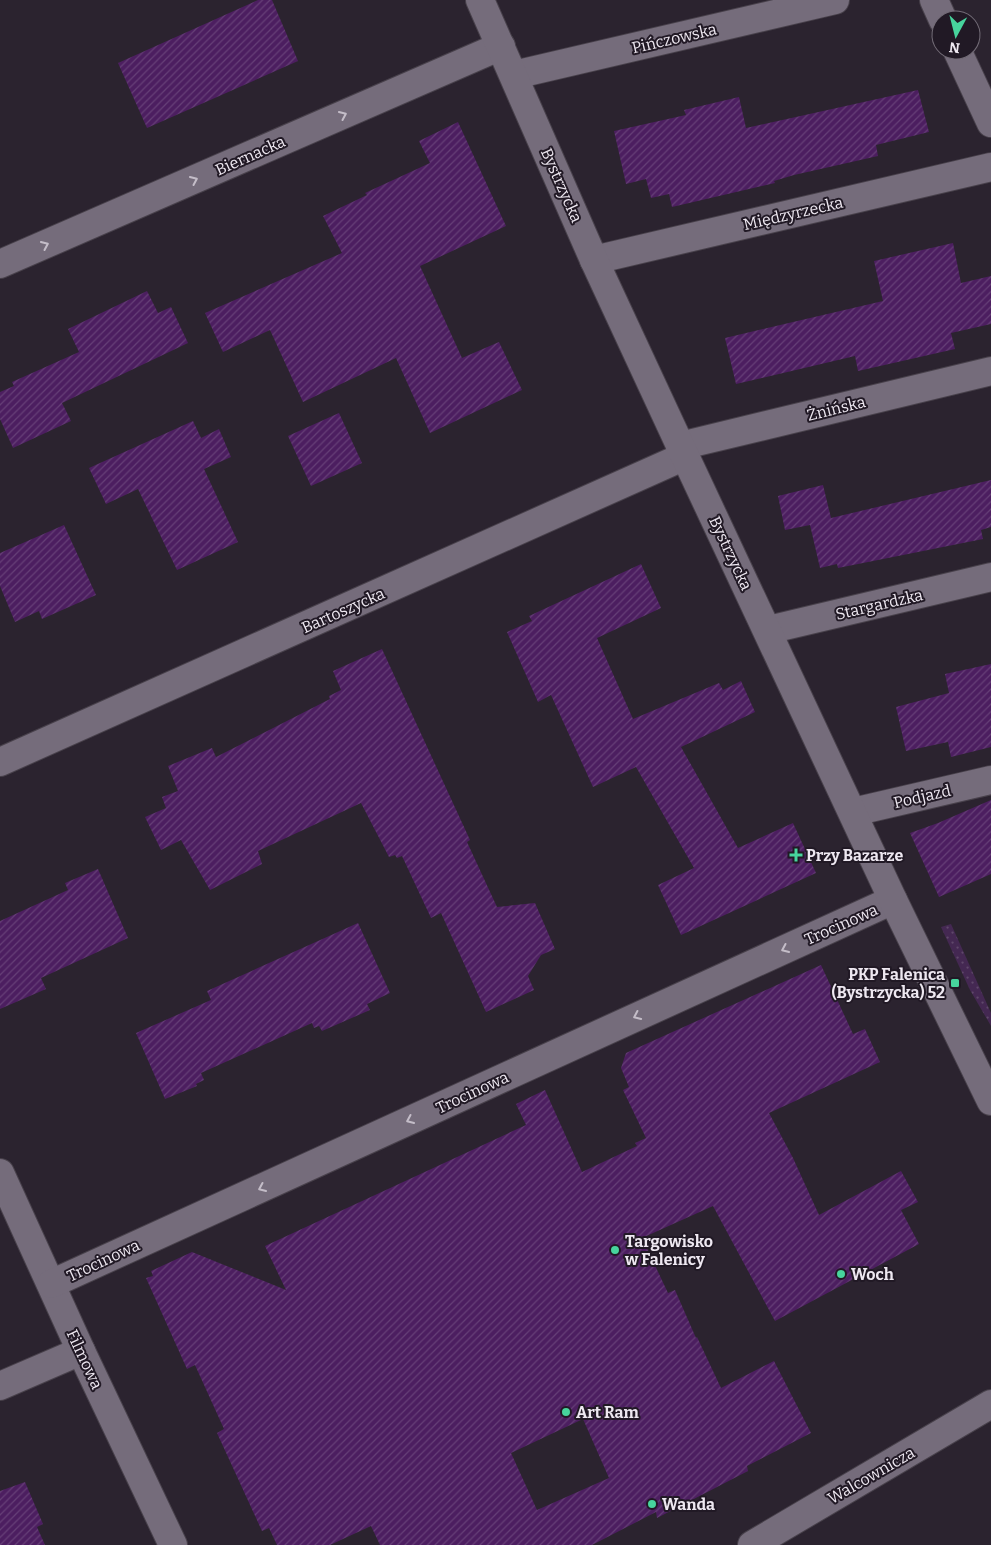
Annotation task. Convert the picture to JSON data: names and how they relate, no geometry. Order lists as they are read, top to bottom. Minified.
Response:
{"streets":{"street":["Pińczowska","Biernacka","Bystrzycka","Międzyrzecka","Żnińska","Stargardzka","Bartoszycka","Podjazd","Trocinowa","Filmowa","Walcownicza"]},"crossings":[["Pińczowska","Bystrzycka"],["Biernacka","Bystrzycka"],["Bystrzycka","Międzyrzecka"],["Bystrzycka","Żnińska"],["Bystrzycka","Stargardzka"],["Bystrzycka","Bartoszycka"],["Bystrzycka","Podjazd"],["Bystrzycka","Trocinowa"],["Żnińska","Bartoszycka"],["Trocinowa","Filmowa"]],"one_way":["Biernacka","Trocinowa"],"places":{"health":["Przy Bazarze"],"transit":["PKP Falenica (Bystrzycka) 52"],"other":["Targowisko w Falenicy","Woch","Art Ram","Wanda"]},"north":"bottom"}
